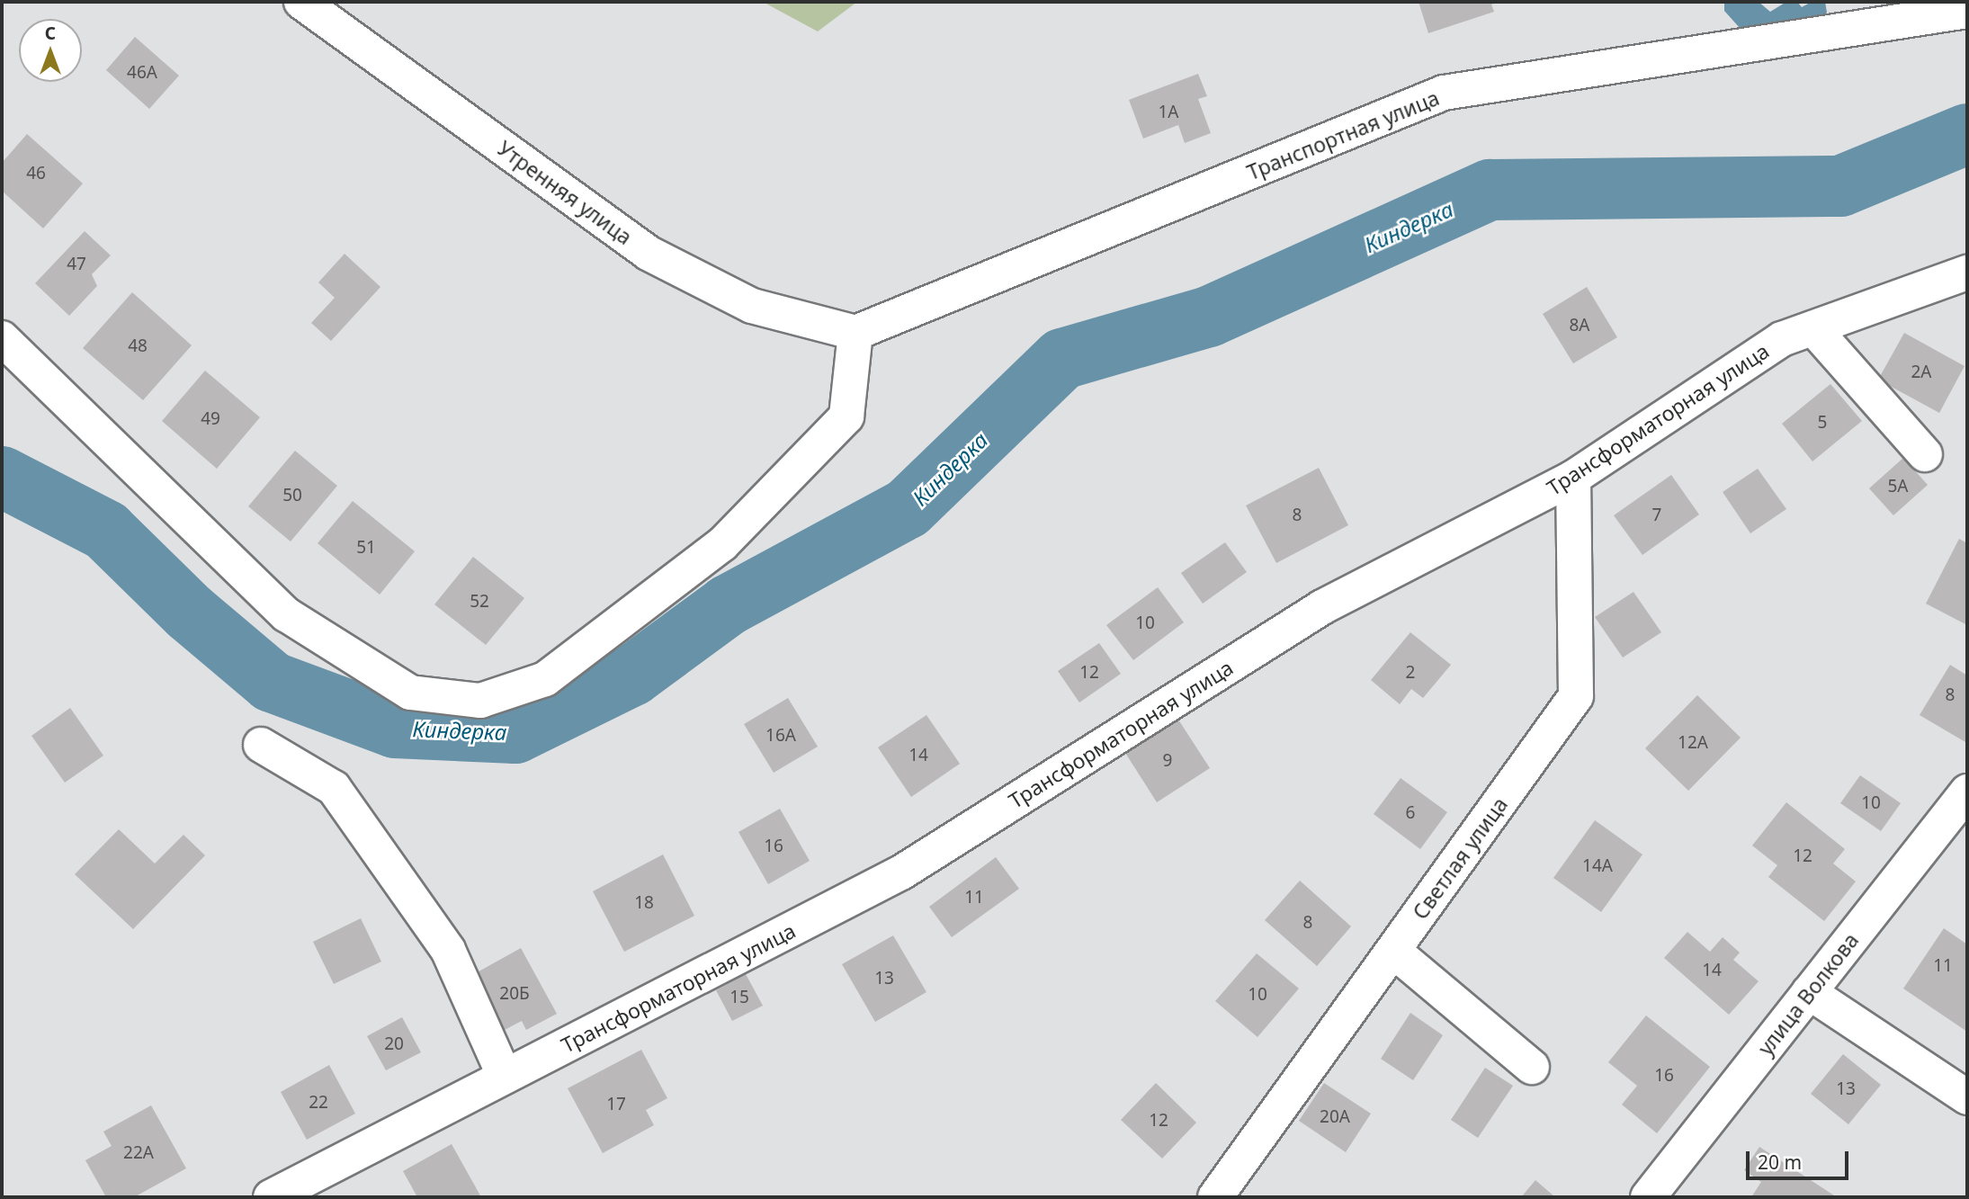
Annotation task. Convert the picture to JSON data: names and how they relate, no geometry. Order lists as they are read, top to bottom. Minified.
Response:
{"streets":{"street":["Транспортная улица","Утренняя улица","Трансформаторная улица","Светлая улица","улица Волкова"]},"crossings":[["Транспортная улица","Утренняя улица"],["Трансформаторная улица","Светлая улица"]],"water":["Киндерка"],"house_numbers":["46А","1А","46","47","8А","48","2А","49","5","5А","50","8","7","51","52","10","12","2","8","16А","12А","14","9","10","6","16","12","14А","11","18","8","11","14","13","20Б","10","15","20","16","13","22","17","20А","12","22А"],"scale_bar":"20 m","north":"top"}
